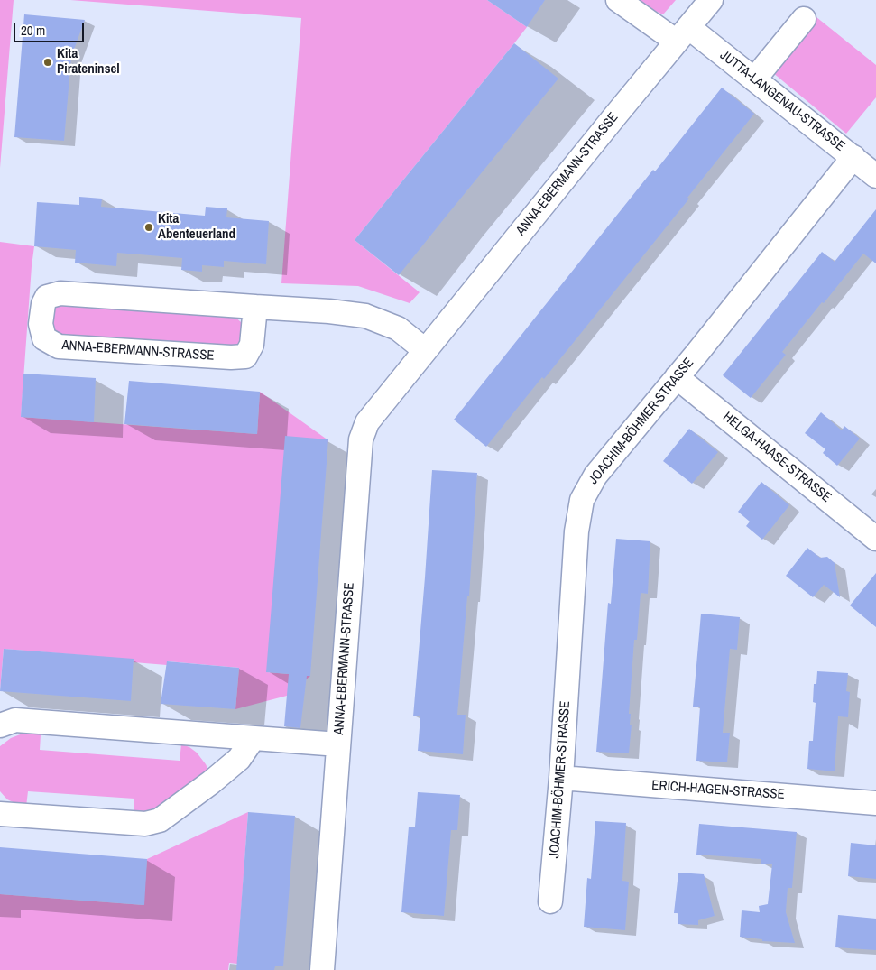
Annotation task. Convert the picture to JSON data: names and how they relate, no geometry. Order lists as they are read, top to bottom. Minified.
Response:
{"streets":{"street":["JUTTA-LANGENAU-STRASSE","ANNA-EBERMANN-STRASSE","JOACHIM-BÖHMER-STRASSE","HELGA-HAASE-STRASSE","ERICH-HAGEN-STRASSE"]},"crossings":[["JUTTA-LANGENAU-STRASSE","ANNA-EBERMANN-STRASSE"],["JUTTA-LANGENAU-STRASSE","JOACHIM-BÖHMER-STRASSE"],["JOACHIM-BÖHMER-STRASSE","HELGA-HAASE-STRASSE"],["JOACHIM-BÖHMER-STRASSE","ERICH-HAGEN-STRASSE"]],"places":["Kita Pirateninsel","Kita Abenteuerland"],"scale_bar":"20 m"}
